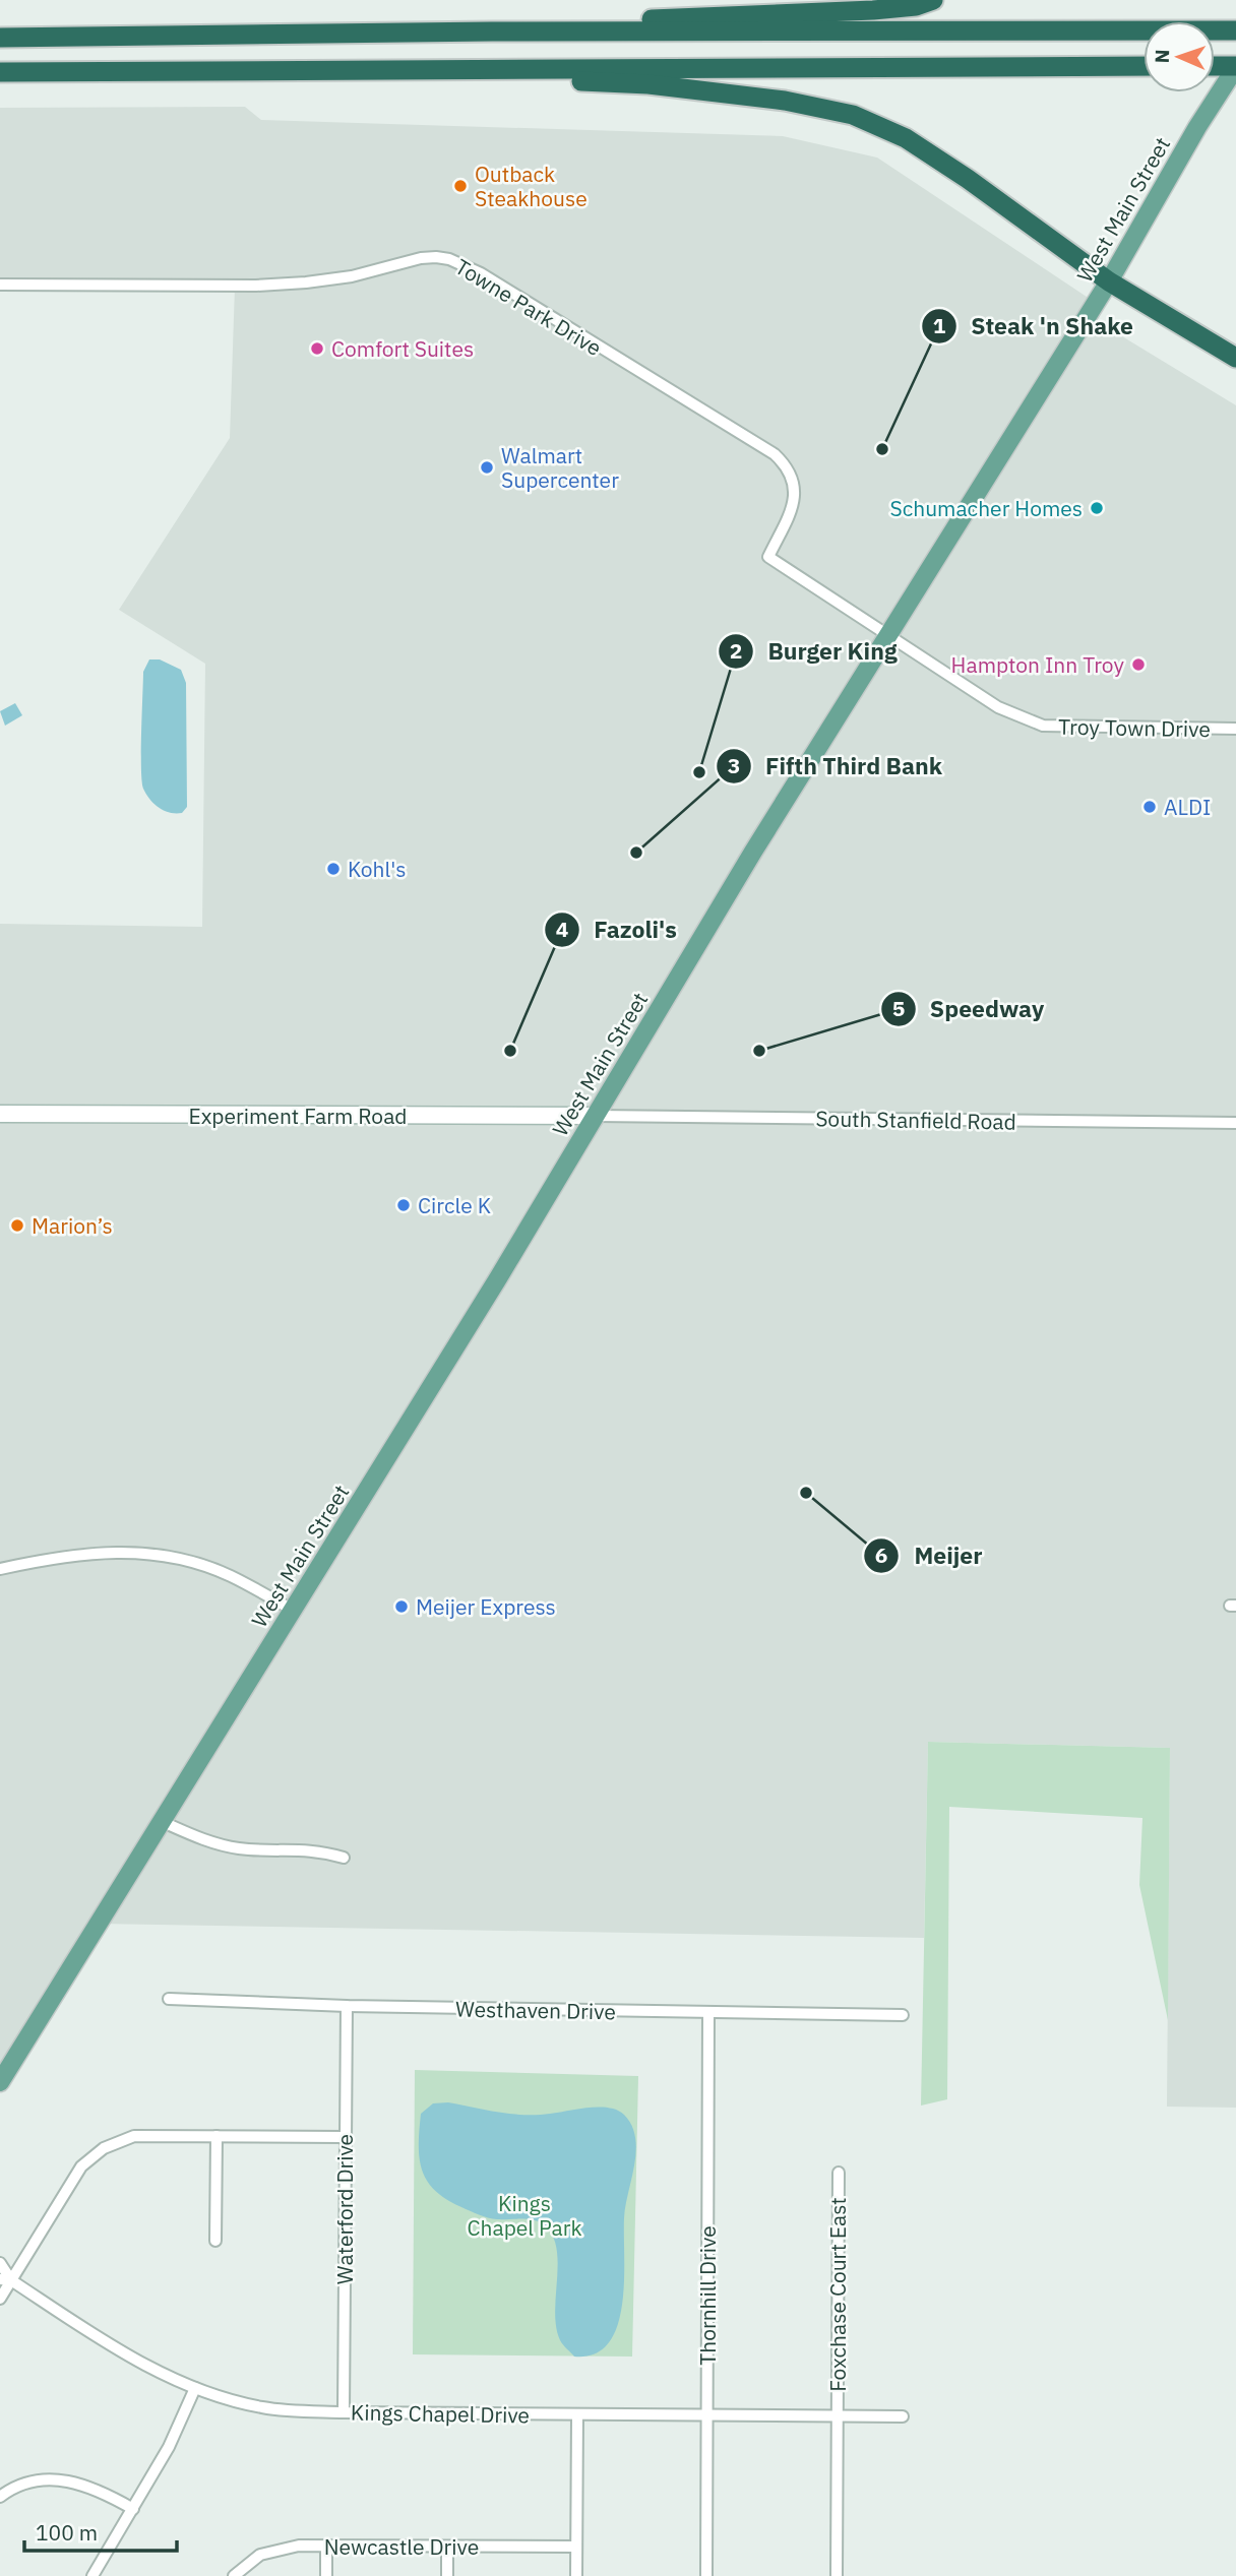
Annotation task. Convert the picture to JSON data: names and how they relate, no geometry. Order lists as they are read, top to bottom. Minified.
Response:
{"streets":{"main road":["West Main Street"],"street":["Towne Park Drive","Troy Town Drive","Experiment Farm Road","South Stanfield Road","Westhaven Drive","Waterford Drive","Foxchase Court East","Thornhill Drive","Kings Chapel Drive","Newcastle Drive"]},"crossings":[["West Main Street","Towne Park Drive"],["West Main Street","Troy Town Drive"],["West Main Street","Experiment Farm Road"],["West Main Street","South Stanfield Road"],["Towne Park Drive","Troy Town Drive"],["Experiment Farm Road","South Stanfield Road"],["Westhaven Drive","Waterford Drive"],["Westhaven Drive","Thornhill Drive"],["Waterford Drive","Kings Chapel Drive"],["Foxchase Court East","Kings Chapel Drive"],["Thornhill Drive","Kings Chapel Drive"]],"parks":["Kings Chapel Park"],"places":["Outback Steakhouse","Comfort Suites","Steak 'n Shake","Walmart Supercenter","Schumacher Homes","Hampton Inn Troy","Burger King","ALDI","Fifth Third Bank","Kohl's","Fazoli's","Speedway","Circle K","Marion’s","Meijer","Meijer Express"],"scale_bar":"100 m","north":"left"}
